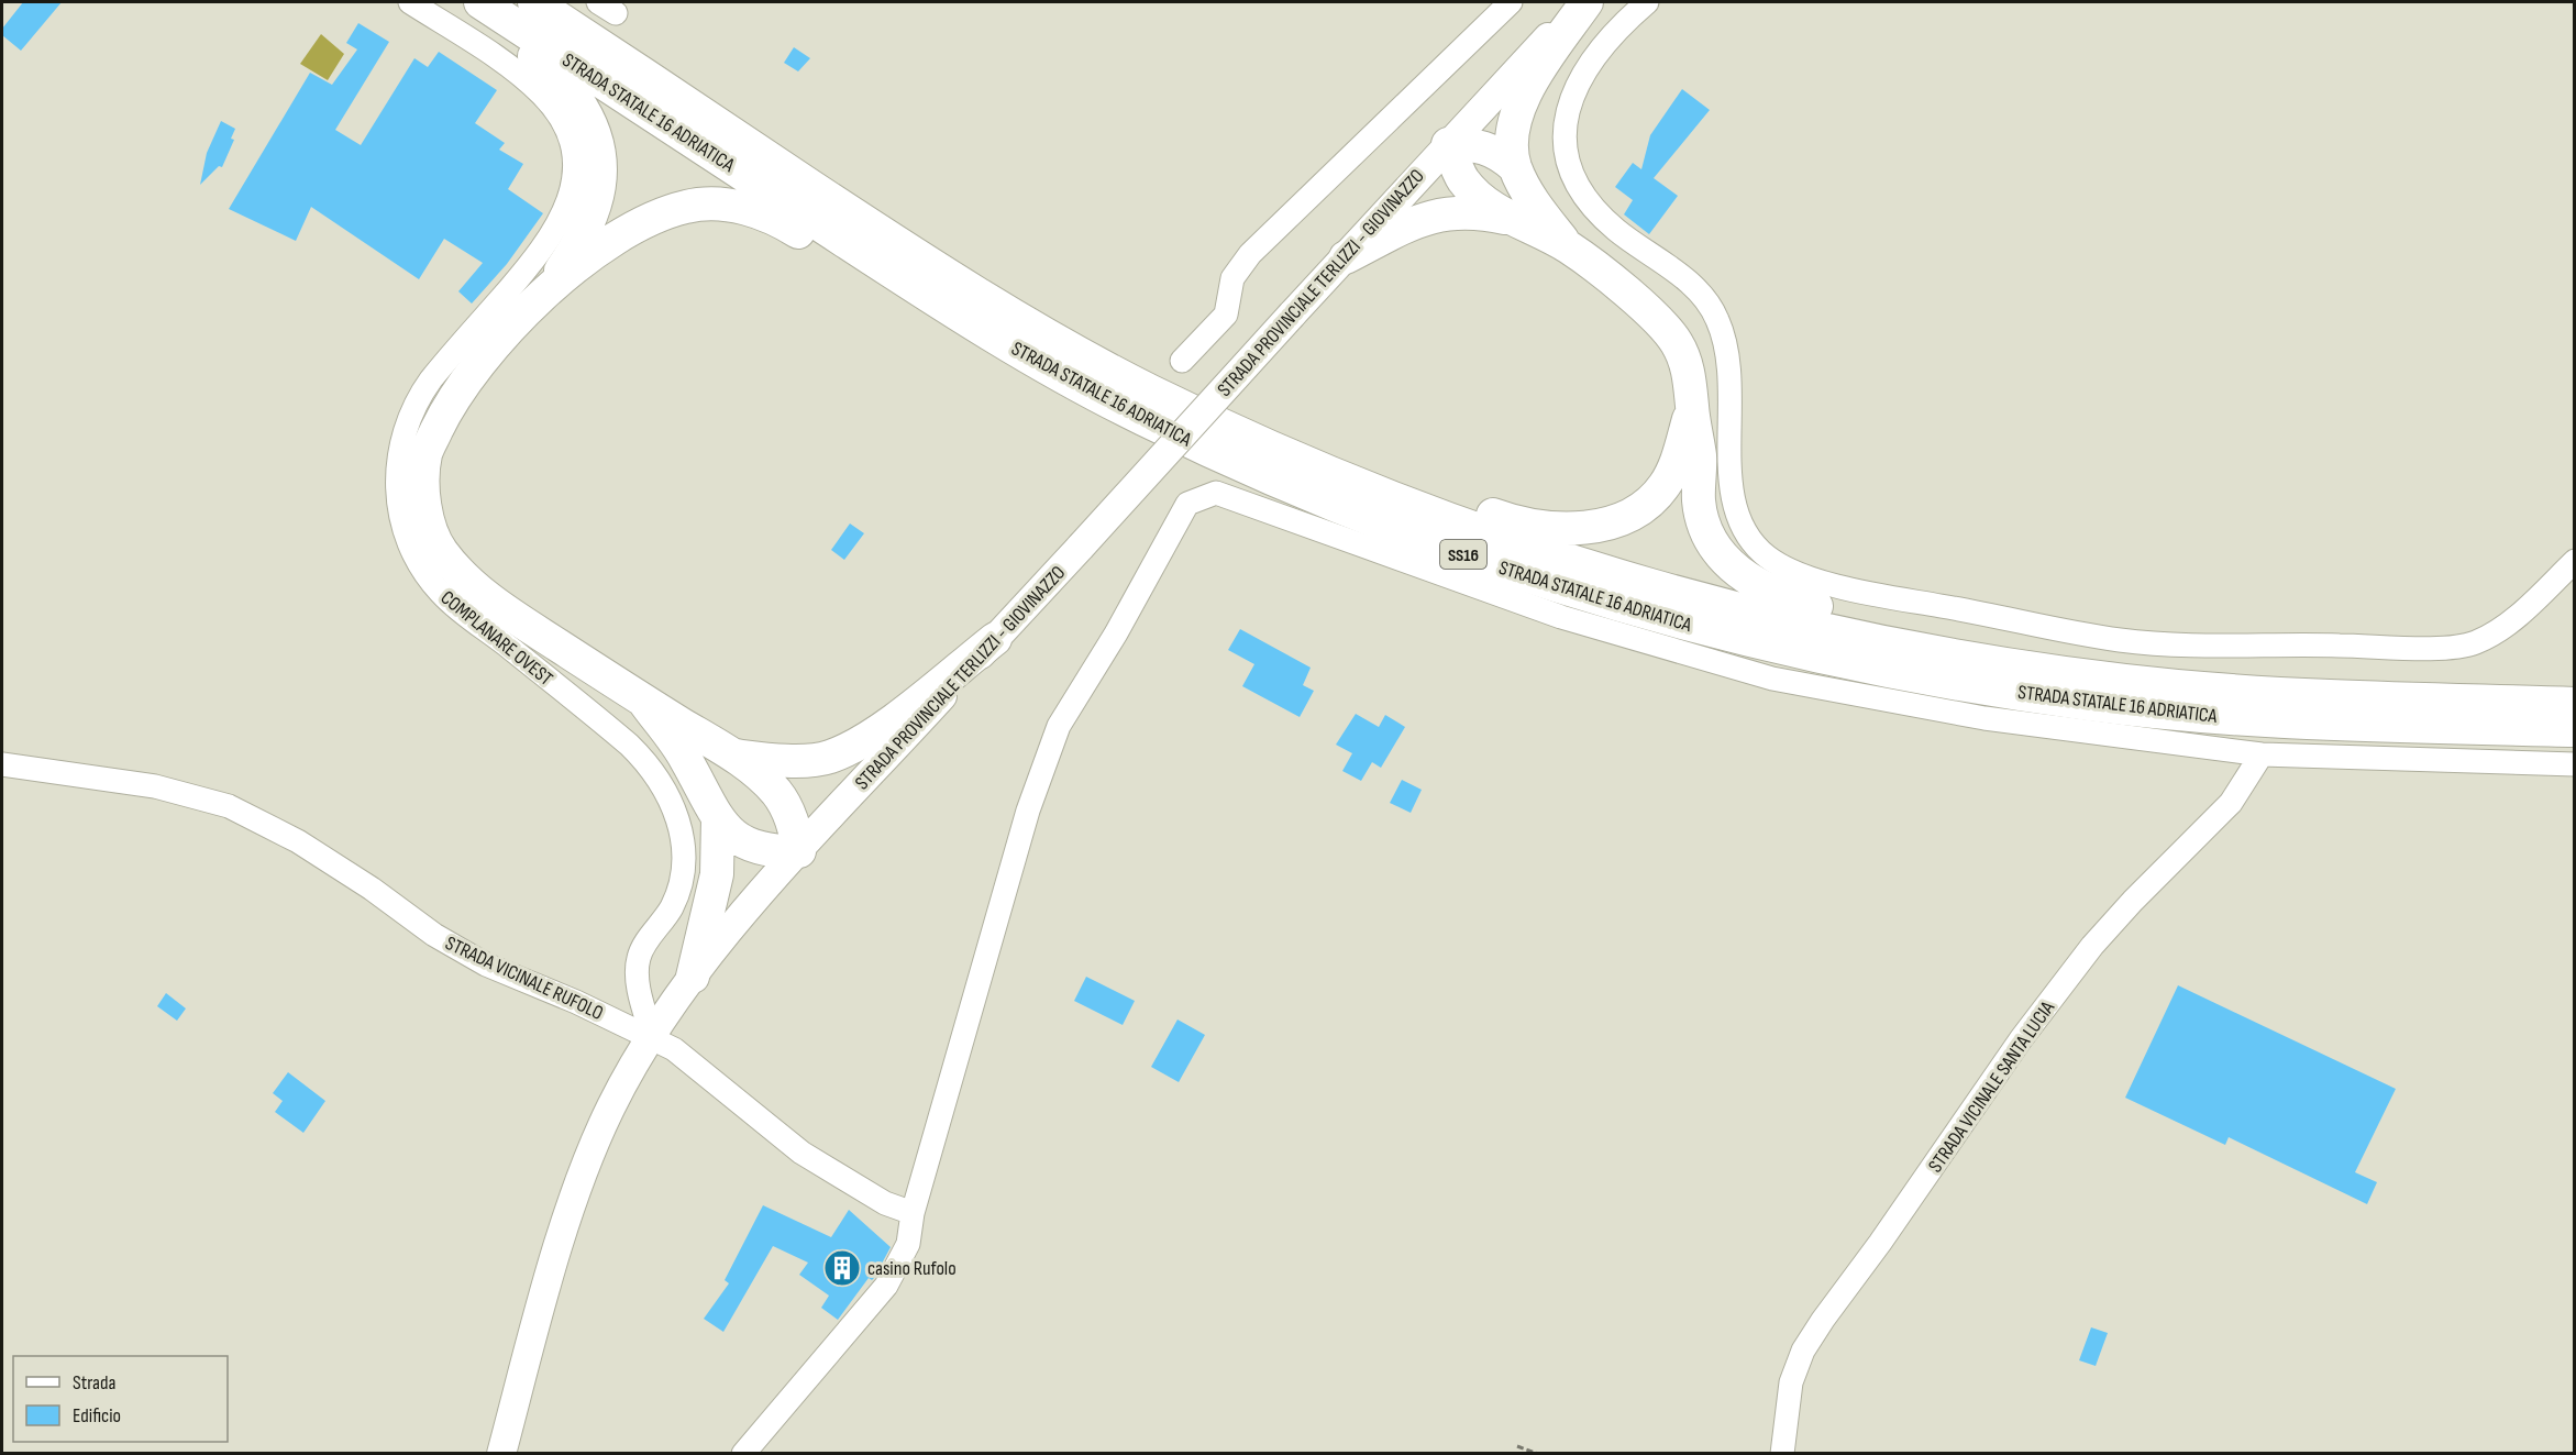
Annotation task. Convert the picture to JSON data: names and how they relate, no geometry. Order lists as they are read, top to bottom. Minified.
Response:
{"streets":{"highway":["STRADA STATALE 16 ADRIATICA","SS16"],"main road":["STRADA PROVINCIALE TERLIZZI - GIOVINAZZO"],"street":["COMPLANARE OVEST","STRADA VICINALE RUFOLO","STRADA VICINALE SANTA LUCIA"]},"crossings":[["STRADA PROVINCIALE TERLIZZI - GIOVINAZZO","COMPLANARE OVEST"],["STRADA PROVINCIALE TERLIZZI - GIOVINAZZO","STRADA VICINALE RUFOLO"],["COMPLANARE OVEST","STRADA VICINALE RUFOLO"]],"places":{"building":["casino Rufolo"]},"legend":["Strada","Edificio"]}
